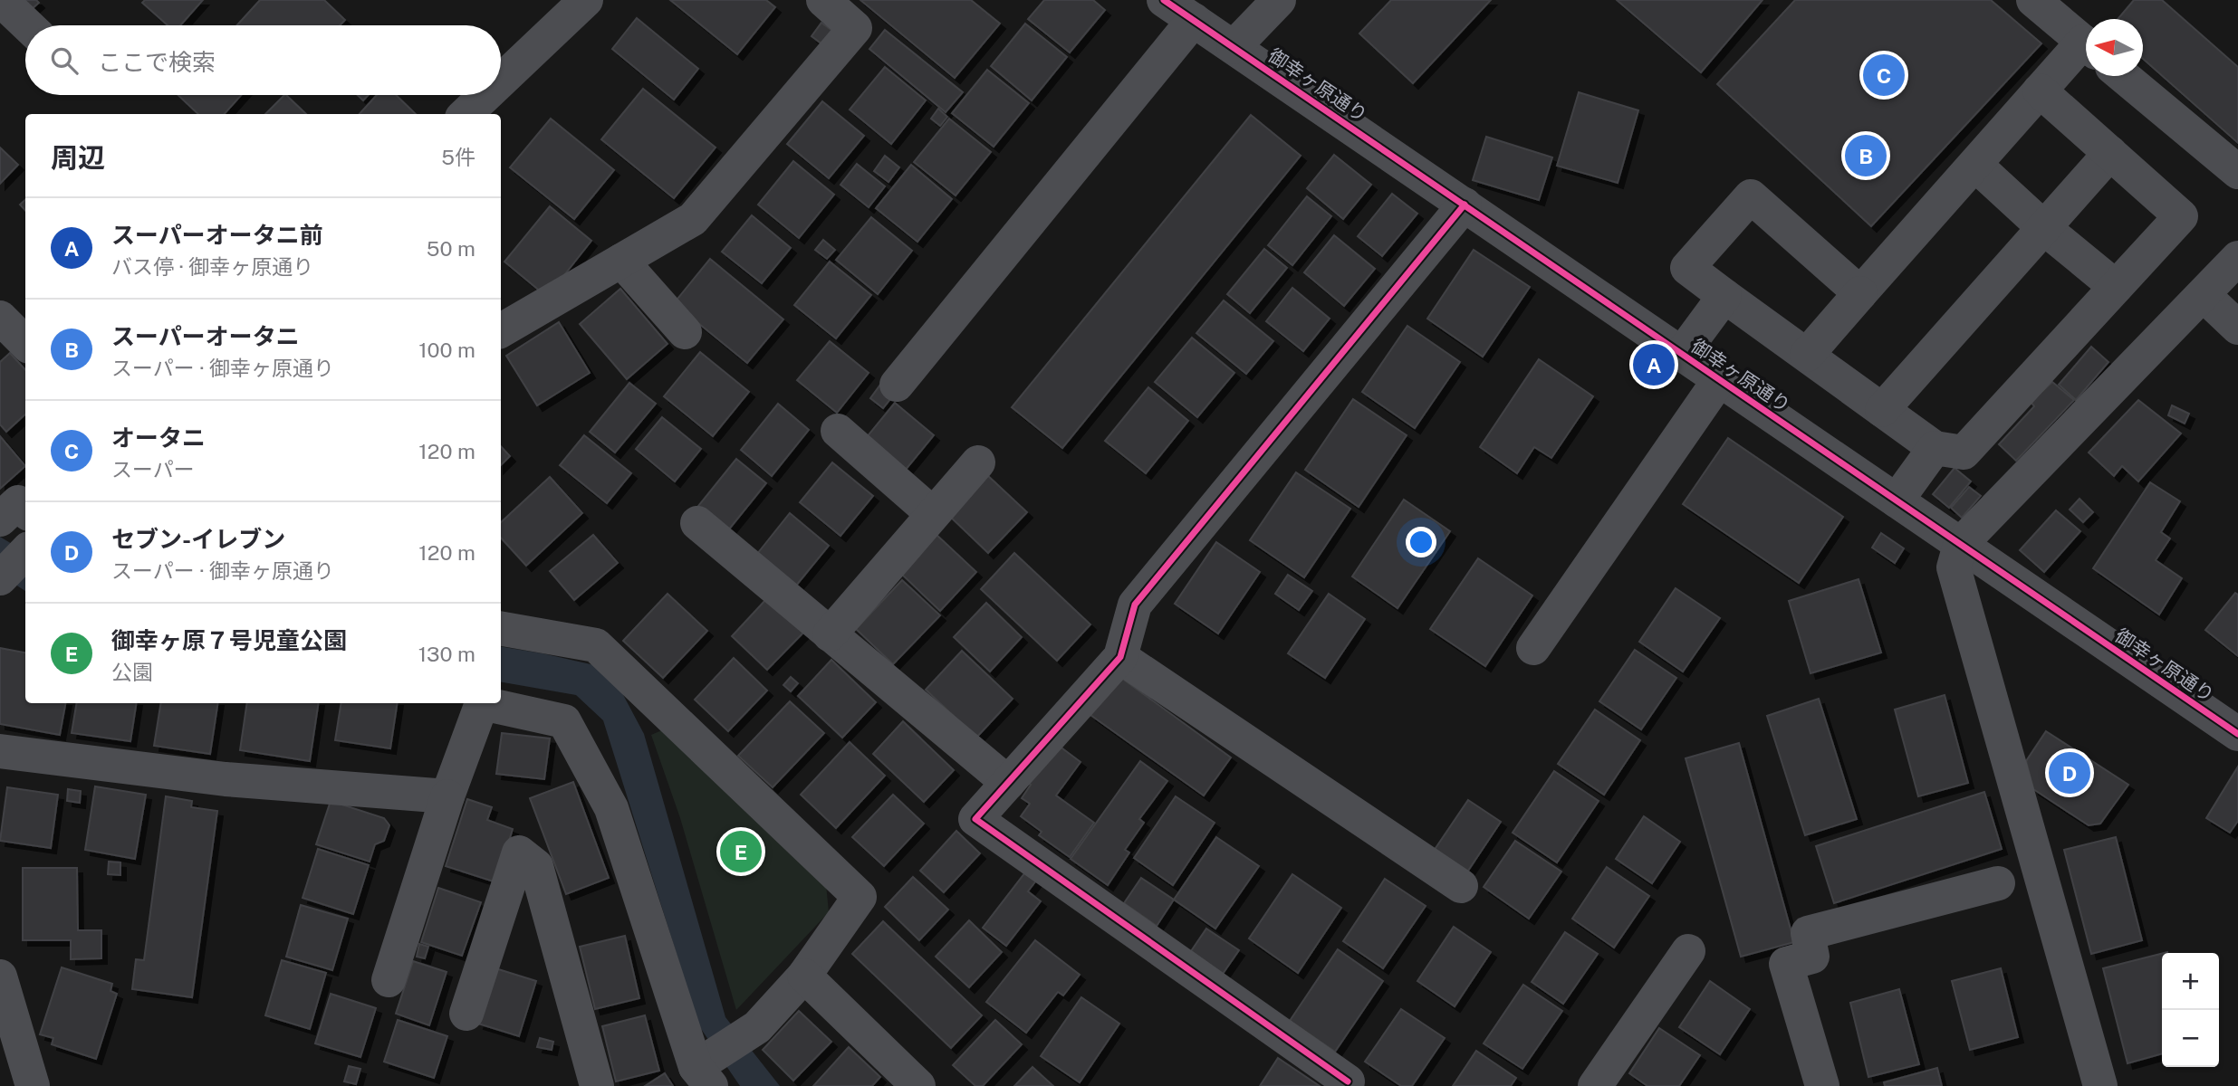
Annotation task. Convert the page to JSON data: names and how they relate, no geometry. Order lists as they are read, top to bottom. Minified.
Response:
{"streets":{"street":["御幸ヶ原通り"]},"north":"left","page":{"search":"ここで検索","pins":["C","B","A","D","E"],"heading":["周辺","5件"],"list":[{"mark":"A","name":"スーパーオータニ前","note":"バス停 · 御幸ヶ原通り","value":"50 m"},{"mark":"B","name":"スーパーオータニ","note":"スーパー · 御幸ヶ原通り","value":"100 m"},{"mark":"C","name":"オータニ","note":"スーパー","value":"120 m"},{"mark":"D","name":"セブン-イレブン","note":"スーパー · 御幸ヶ原通り","value":"120 m"},{"mark":"E","name":"御幸ヶ原７号児童公園","note":"公園","value":"130 m"}],"map_buttons":["+","−"]}}
